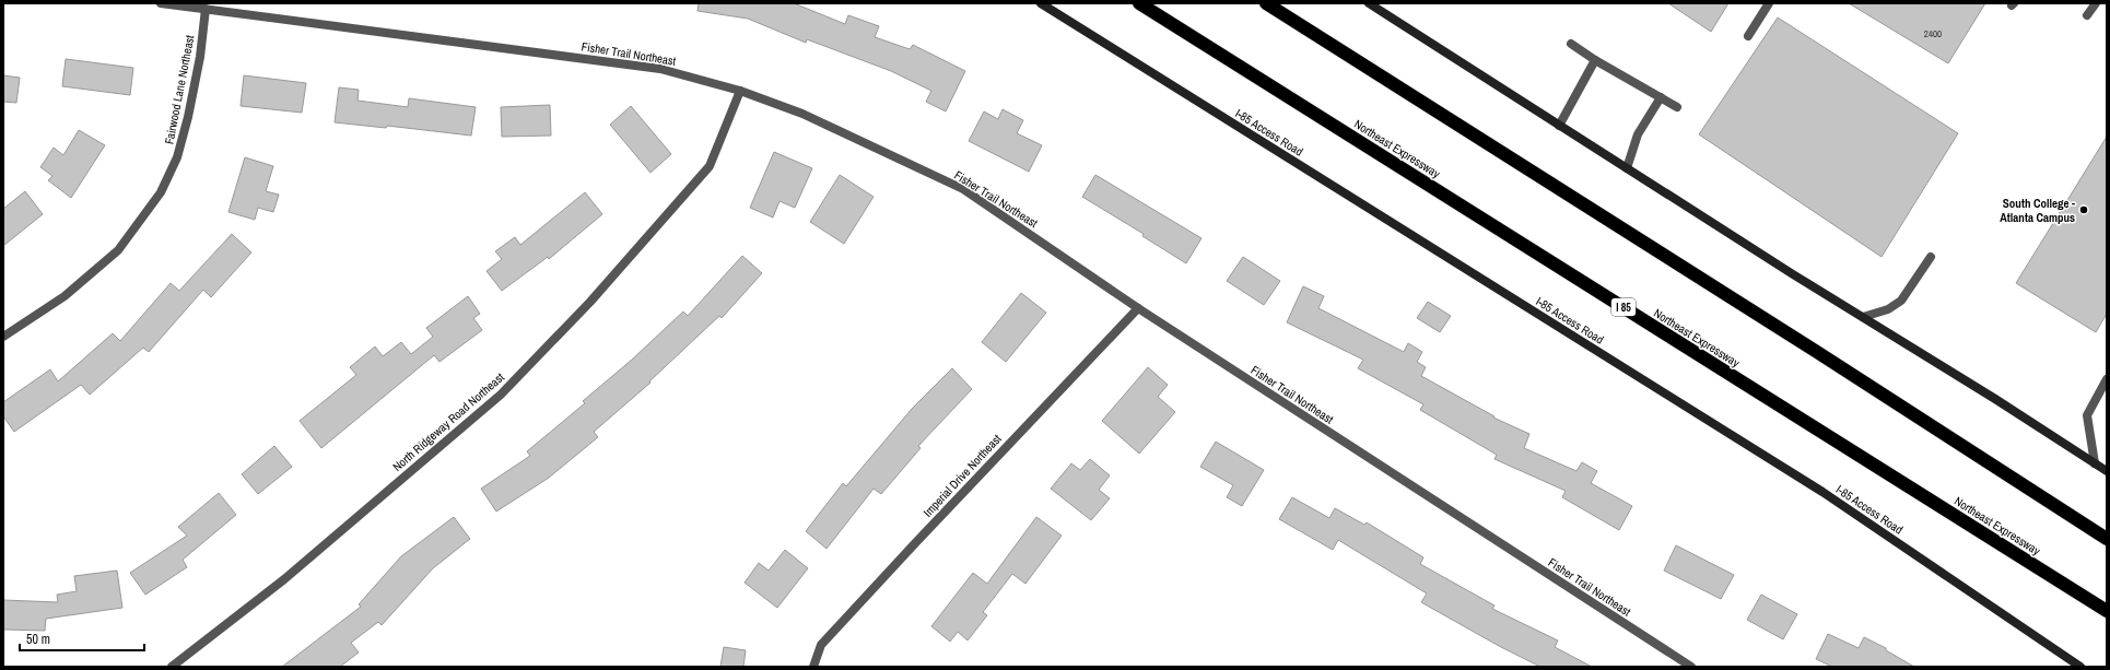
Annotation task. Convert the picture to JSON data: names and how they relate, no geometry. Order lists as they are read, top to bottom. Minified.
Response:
{"streets":{"highway":["Northeast Expressway","I 85"],"main road":["I-85 Access Road"],"street":["Fisher Trail Northeast","Fairwood Lane Northeast","North Ridgeway Road Northeast","Imperial Drive Northeast"]},"crossings":[["Fisher Trail Northeast","Fairwood Lane Northeast"],["Fisher Trail Northeast","North Ridgeway Road Northeast"],["Fisher Trail Northeast","Imperial Drive Northeast"]],"places":["South College - Atlanta Campus"],"house_numbers":["2400"],"scale_bar":"50 m"}
